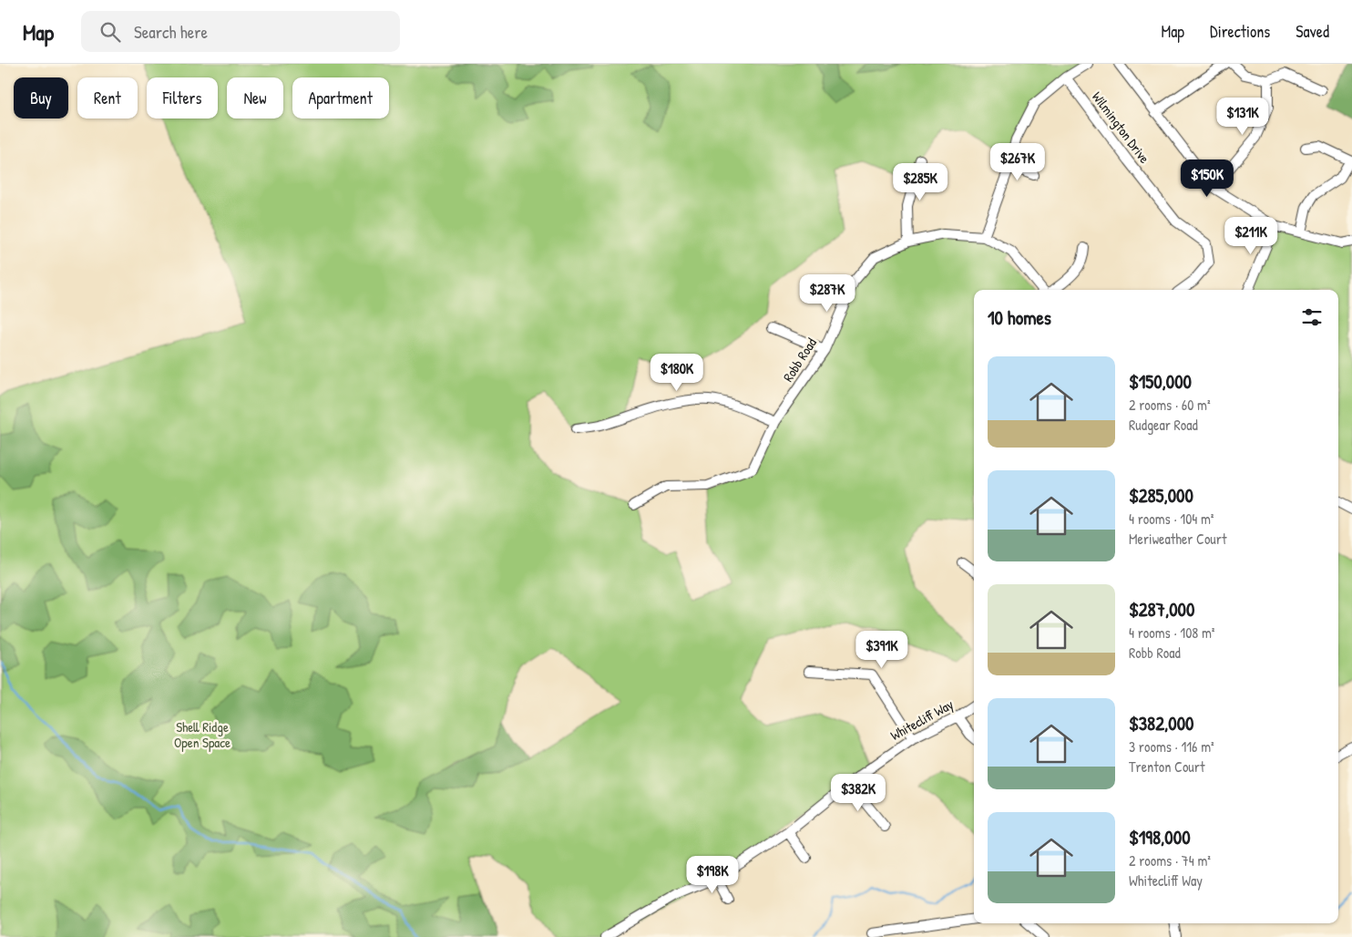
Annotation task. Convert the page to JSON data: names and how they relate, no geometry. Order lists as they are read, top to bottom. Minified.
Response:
{"streets":{"street":["Wilmington Drive","Robb Road","Whitecliff Way"]},"parks":["Shell Ridge Open Space"],"page":{"header":"Map","search":"Search here","nav":["Map","Directions","Saved"],"chip":["Buy","Rent","Filters","New","Apartment"],"price":["$131K","$267K","$150K","$285K","$211K","$287K","$180K","$391K","$382K","$198K"],"heading":"10 homes","list":[{"name":"$150,000","note":"2 rooms · 60 m² · Rudgear Road"},{"name":"$285,000","note":"4 rooms · 104 m² · Meriweather Court"},{"name":"$287,000","note":"4 rooms · 108 m² · Robb Road"},{"name":"$382,000","note":"3 rooms · 116 m² · Trenton Court"},{"name":"$198,000","note":"2 rooms · 74 m² · Whitecliff Way"}]}}
